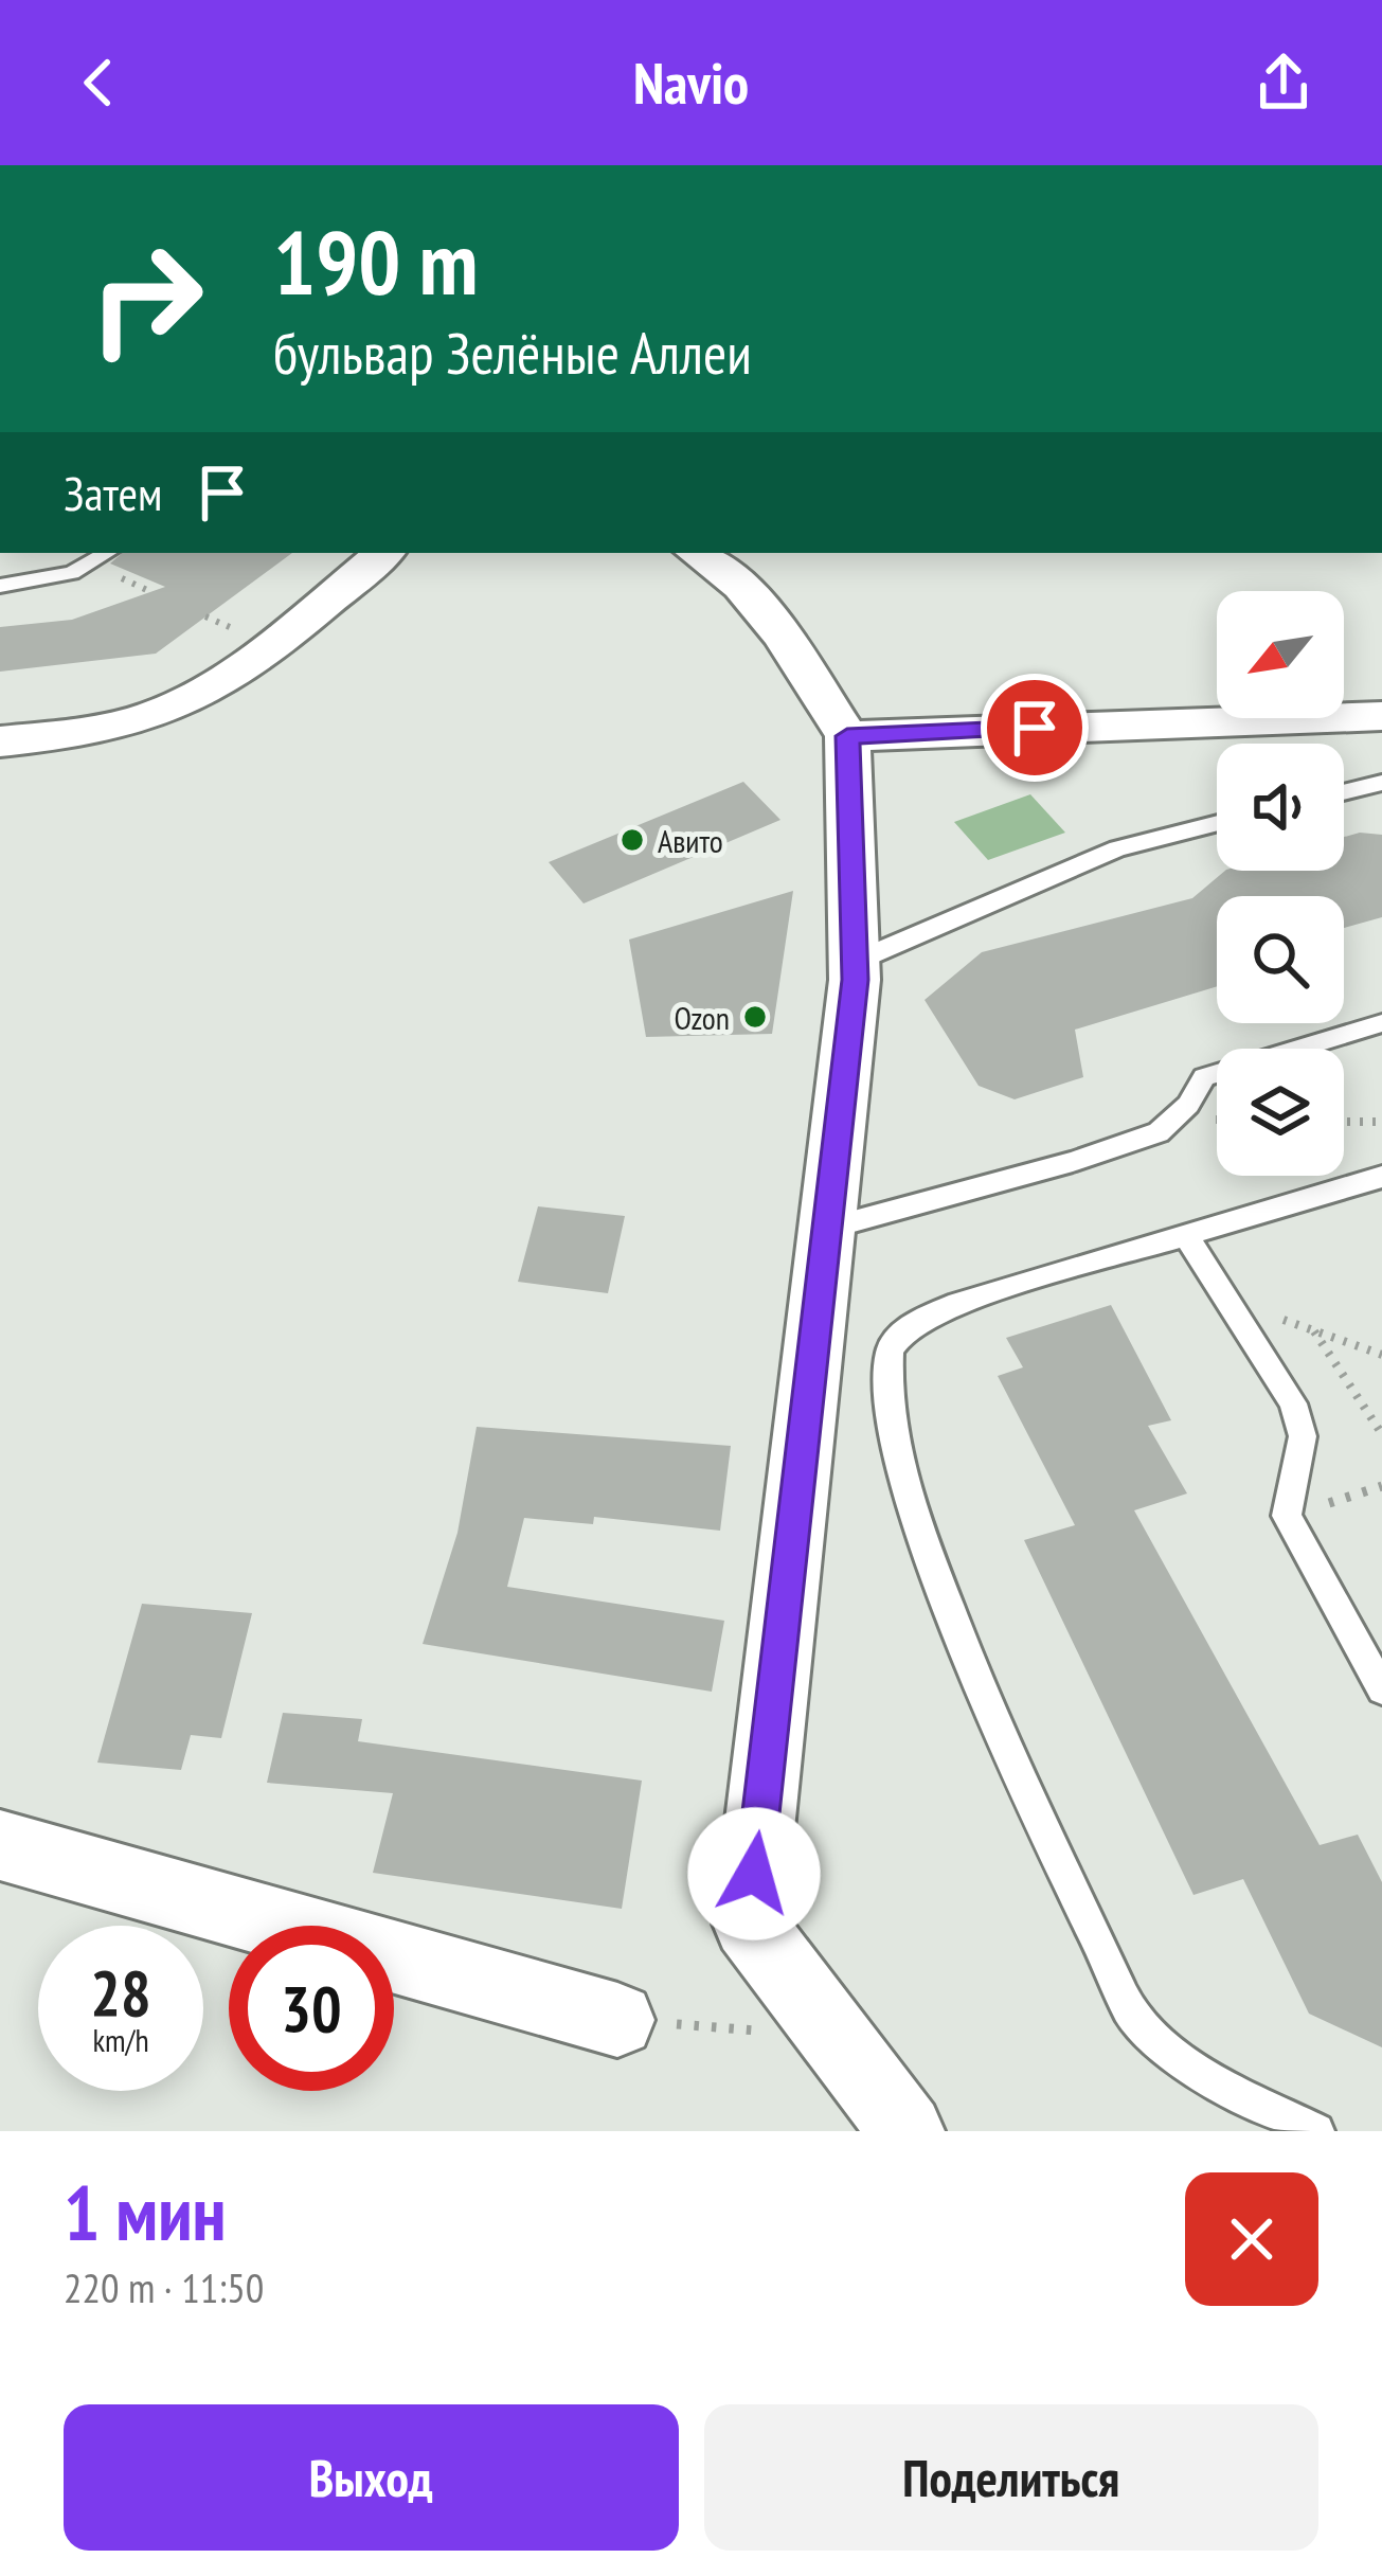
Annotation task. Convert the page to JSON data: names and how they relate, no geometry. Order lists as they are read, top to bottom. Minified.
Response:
{"places":["Авито","Ozon"],"north":"bottom left","page":{"header":"Navio","turn":["190 m","бульвар Зелёные Аллеи"],"then":"Затем","speed":"28 km/h","limit":"30","heading":["1 мин","220 m · 11:50"],"buttons":["Выход","Поделиться"]}}
